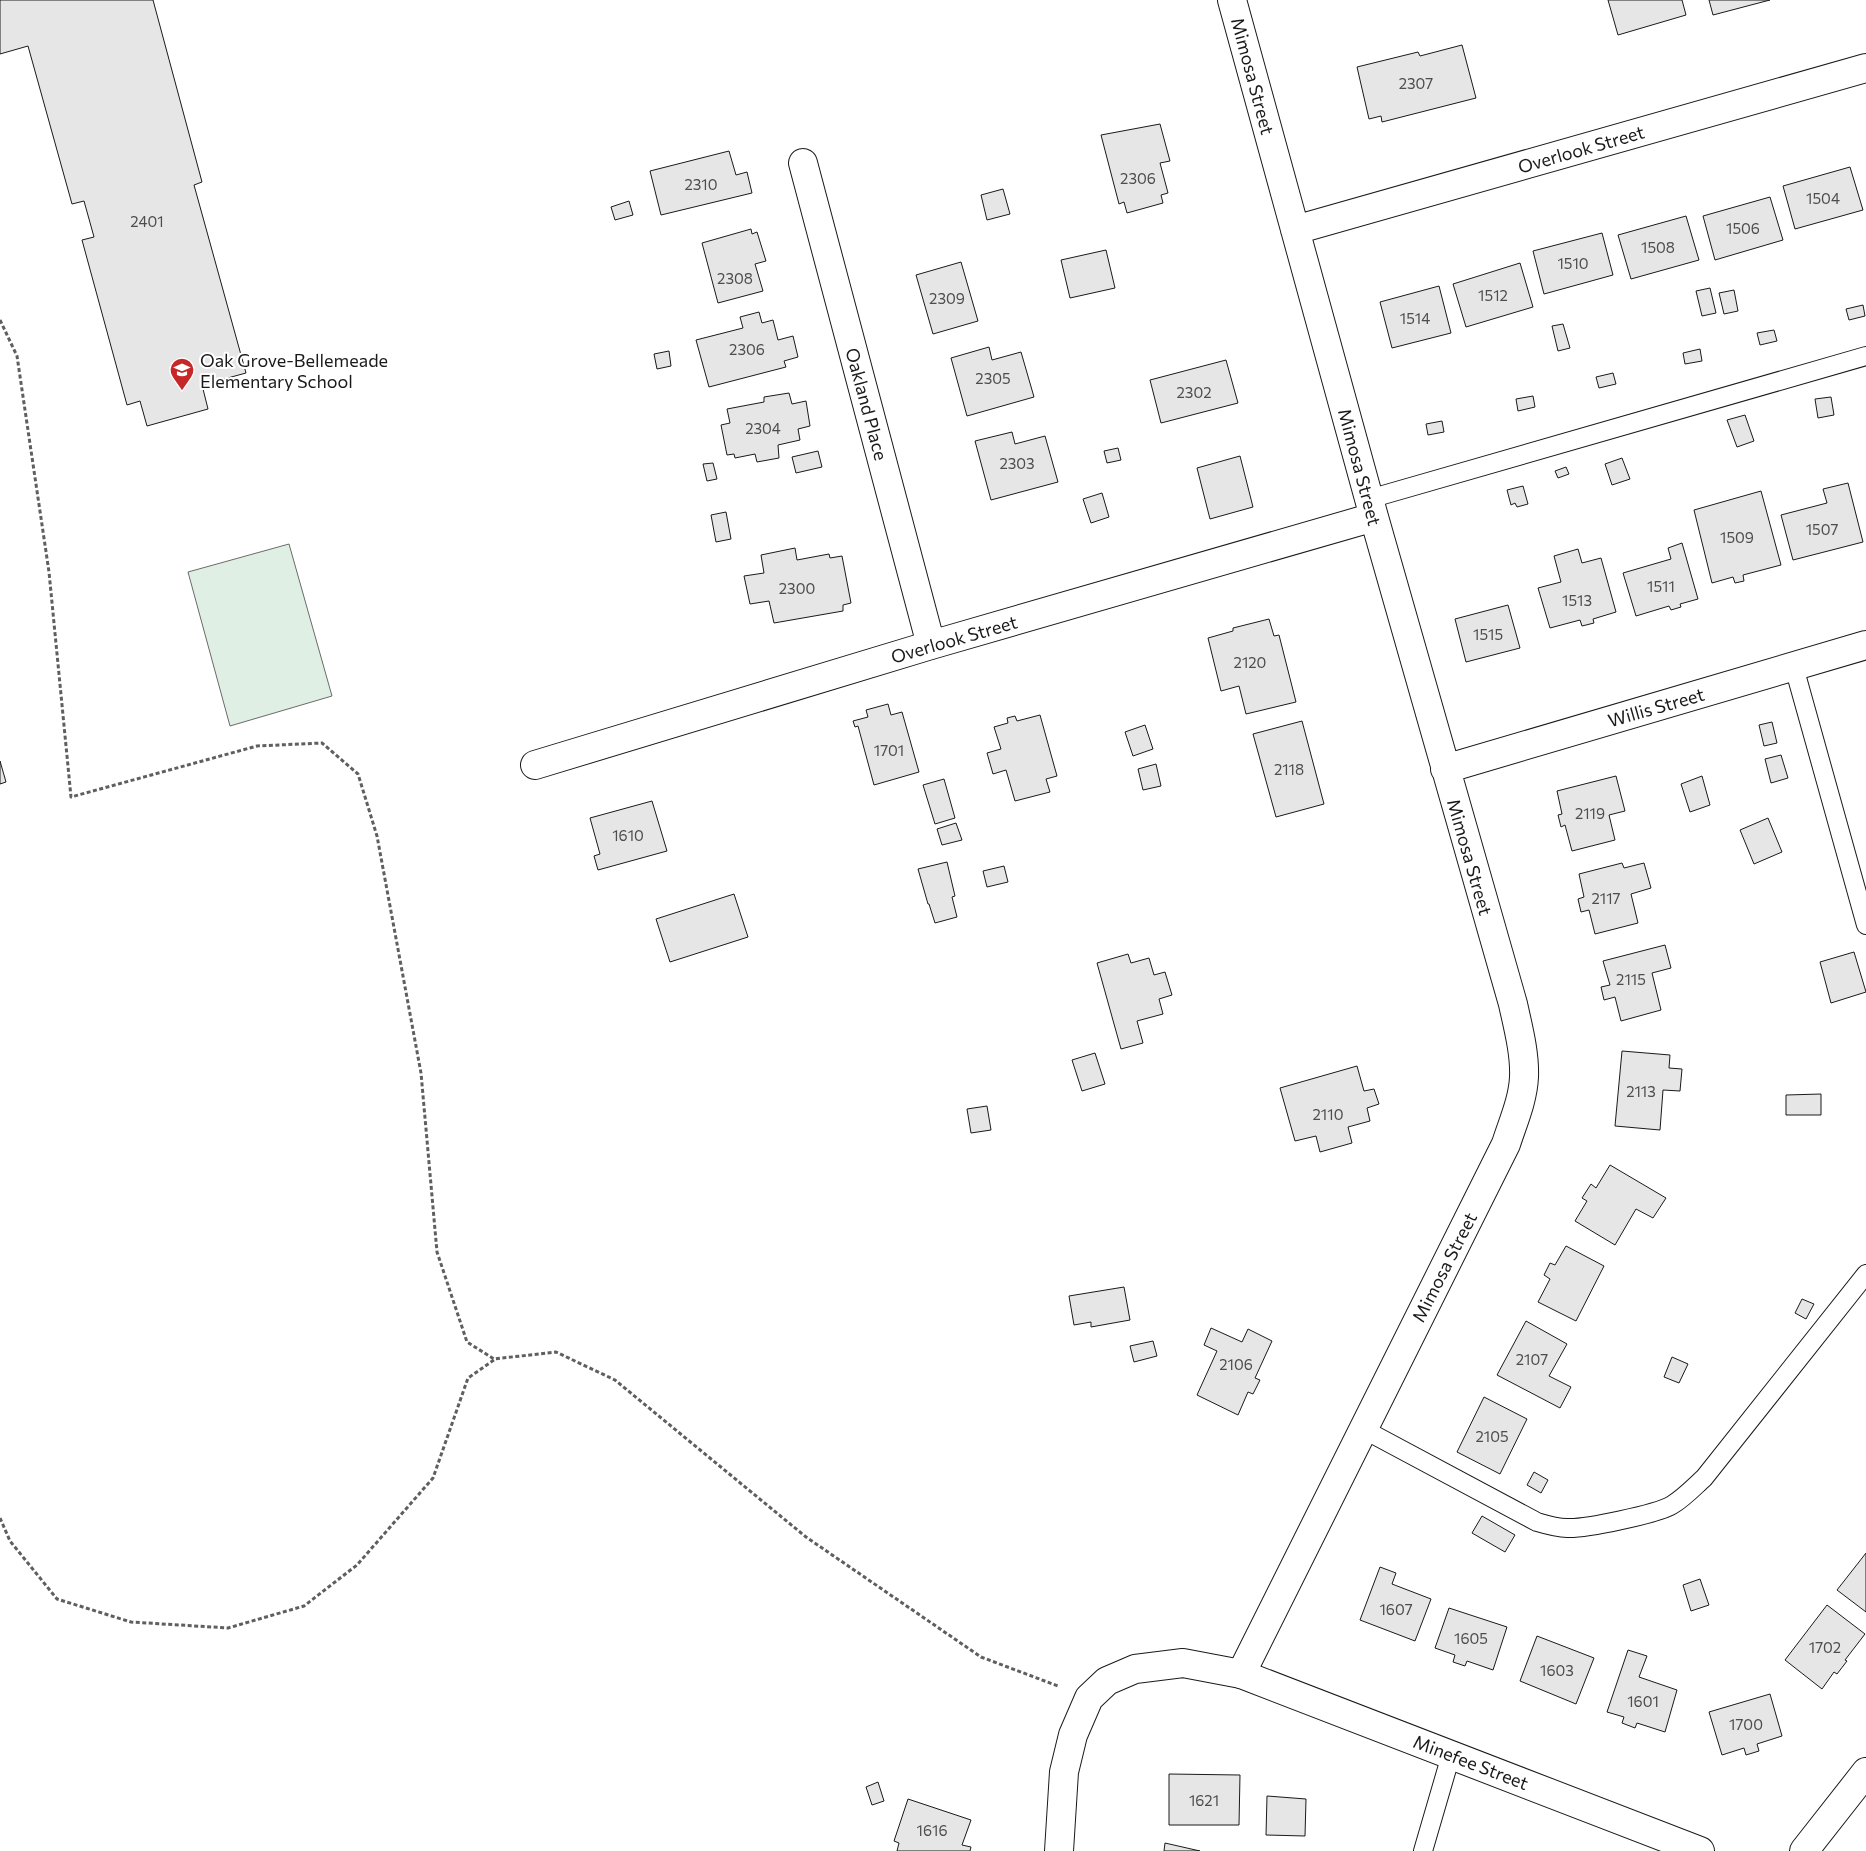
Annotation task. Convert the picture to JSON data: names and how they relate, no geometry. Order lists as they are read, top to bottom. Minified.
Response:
{"streets":{"street":["Mimosa Street","Overlook Street","Oakland Place","Willis Street","Minefee Street"]},"crossings":[["Mimosa Street","Overlook Street"],["Mimosa Street","Willis Street"],["Mimosa Street","Minefee Street"],["Overlook Street","Oakland Place"]],"places":{"school or university":["Oak Grove-Bellemeade Elementary School"]},"house_numbers":["2307","2306","2310","1504","2401","1506","1508","1510","2308","1512","2309","1514","2306","2305","2302","2304","2303","1507","1509","1511","2300","1513","1515","2120","1701","2118","2119","1610","2117","2115","2113","2110","2107","2106","2105","1607","1605","1702","1603","1601","1700","1621","1616"]}
